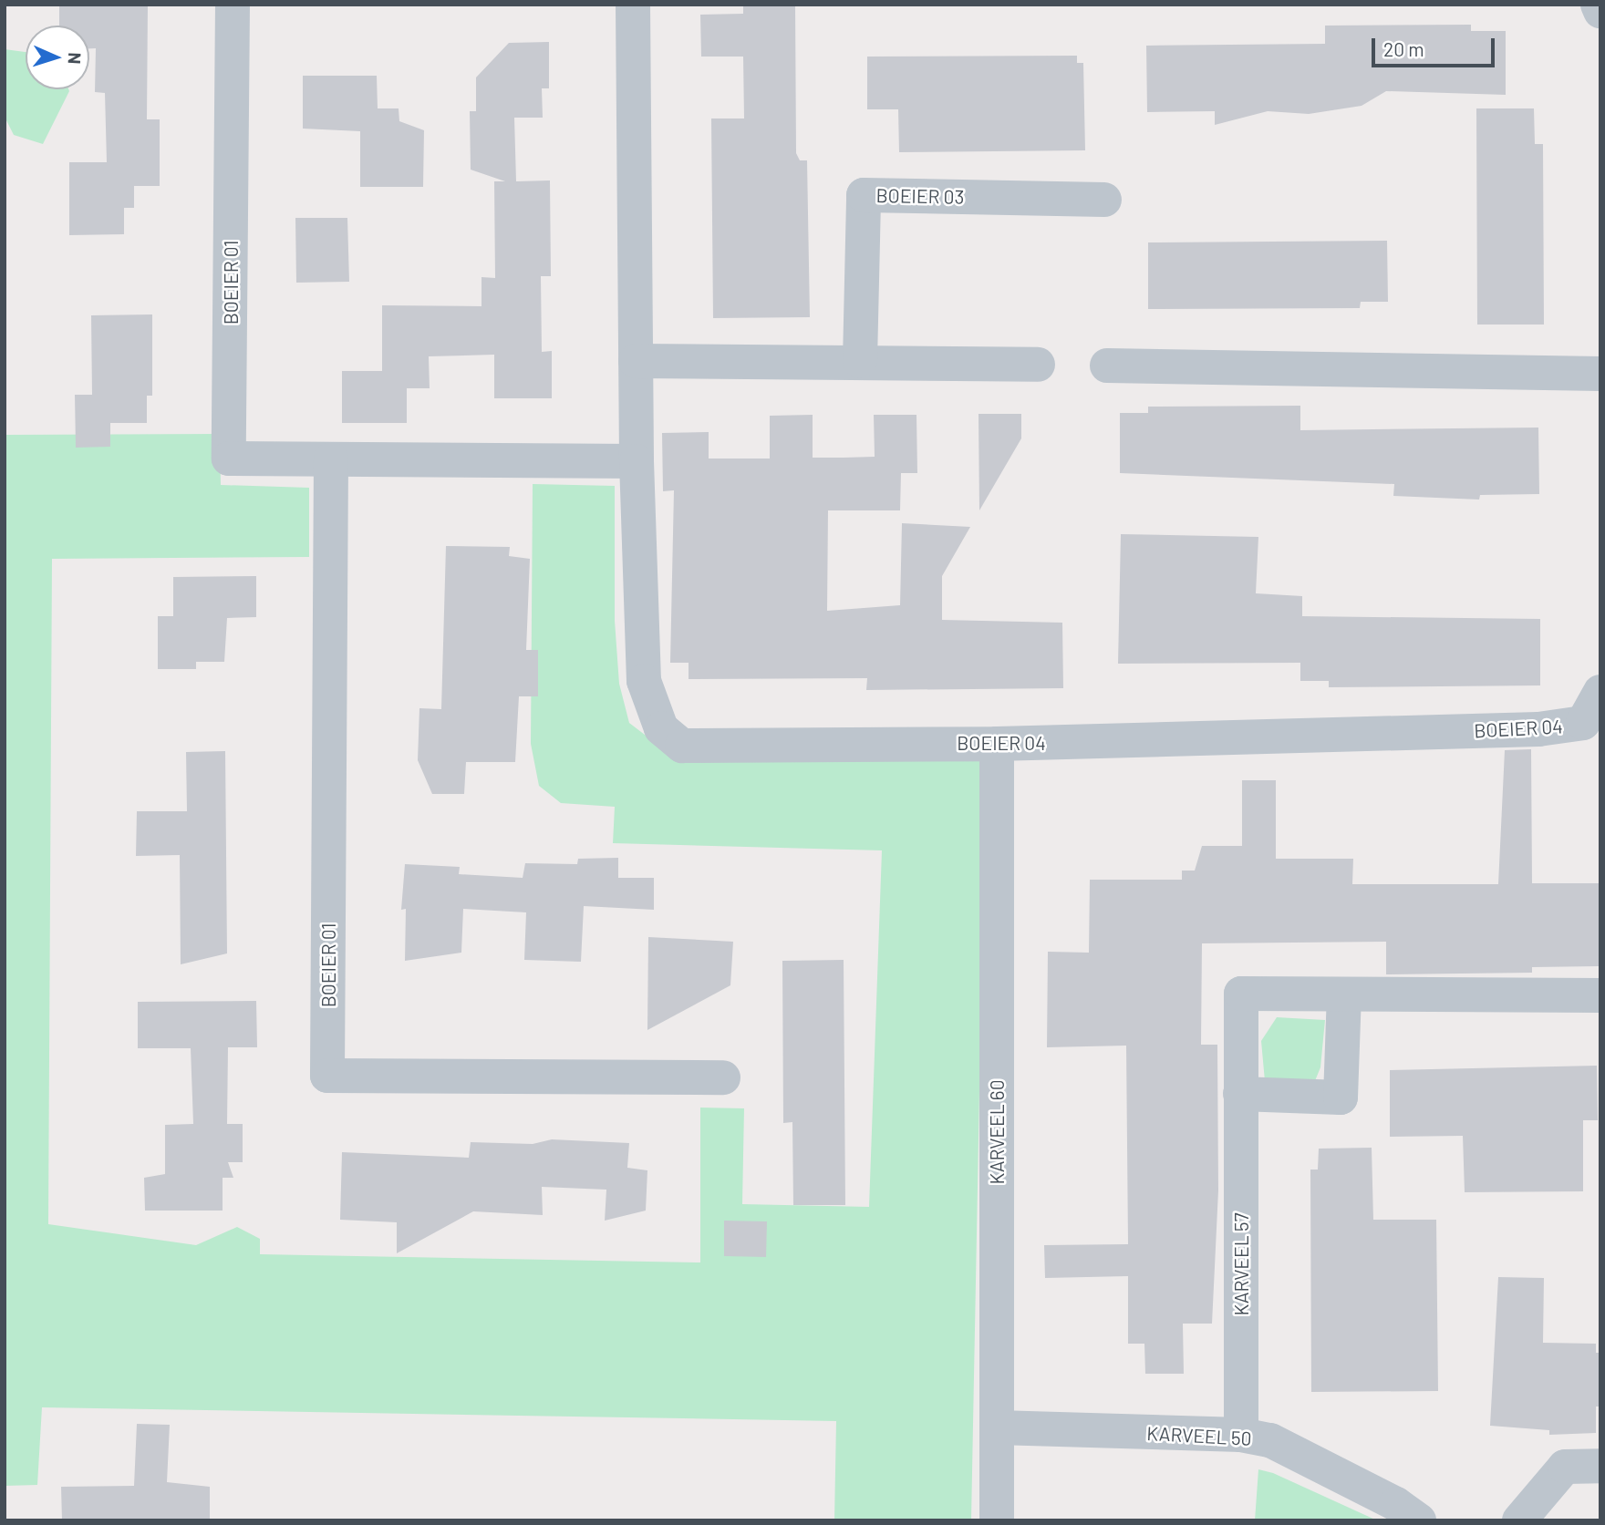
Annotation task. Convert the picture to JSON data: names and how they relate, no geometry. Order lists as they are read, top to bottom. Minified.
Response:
{"streets":{"street":["BOEIER 03","BOEIER 01","BOEIER 04","KARVEEL 60","KARVEEL 57","KARVEEL 50"]},"crossings":[["BOEIER 01","BOEIER 04"],["BOEIER 04","KARVEEL 60"],["KARVEEL 60","KARVEEL 50"],["KARVEEL 57","KARVEEL 50"]],"scale_bar":"20 m","north":"right"}
